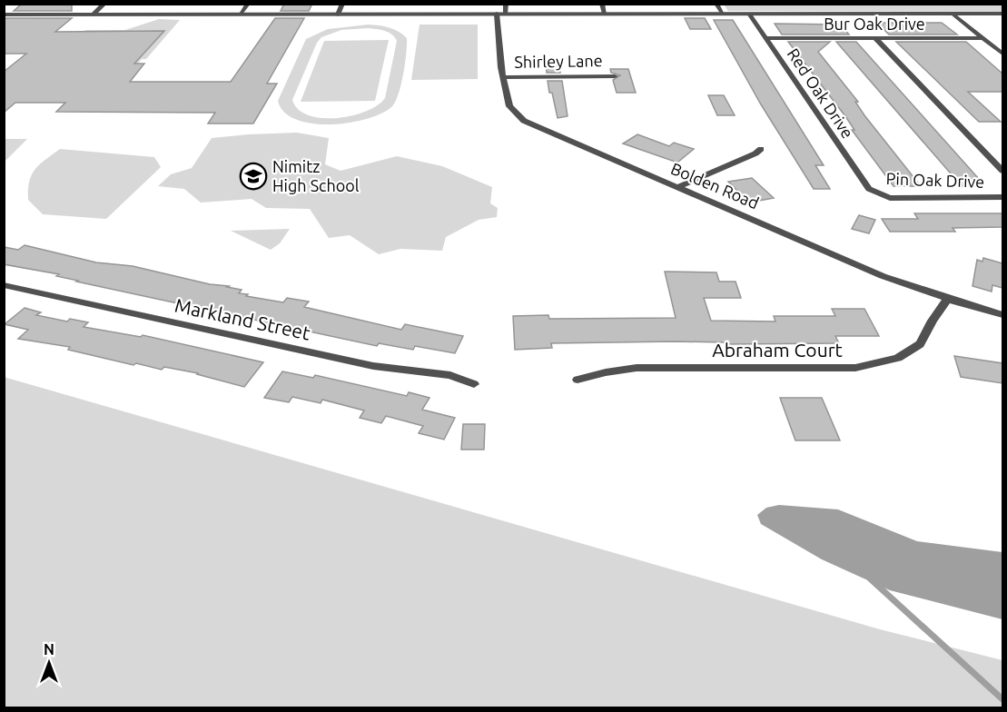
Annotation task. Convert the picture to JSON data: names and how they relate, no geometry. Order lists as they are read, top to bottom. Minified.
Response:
{"streets":{"street":["Bur Oak Drive","Shirley Lane","Red Oak Drive","Pin Oak Drive","Bolden Road","Markland Street","Abraham Court"]},"crossings":[["Bur Oak Drive","Red Oak Drive"],["Shirley Lane","Bolden Road"],["Red Oak Drive","Pin Oak Drive"],["Bolden Road","Abraham Court"]],"places":{"school or university":["Nimitz High School"]},"north":"top"}
